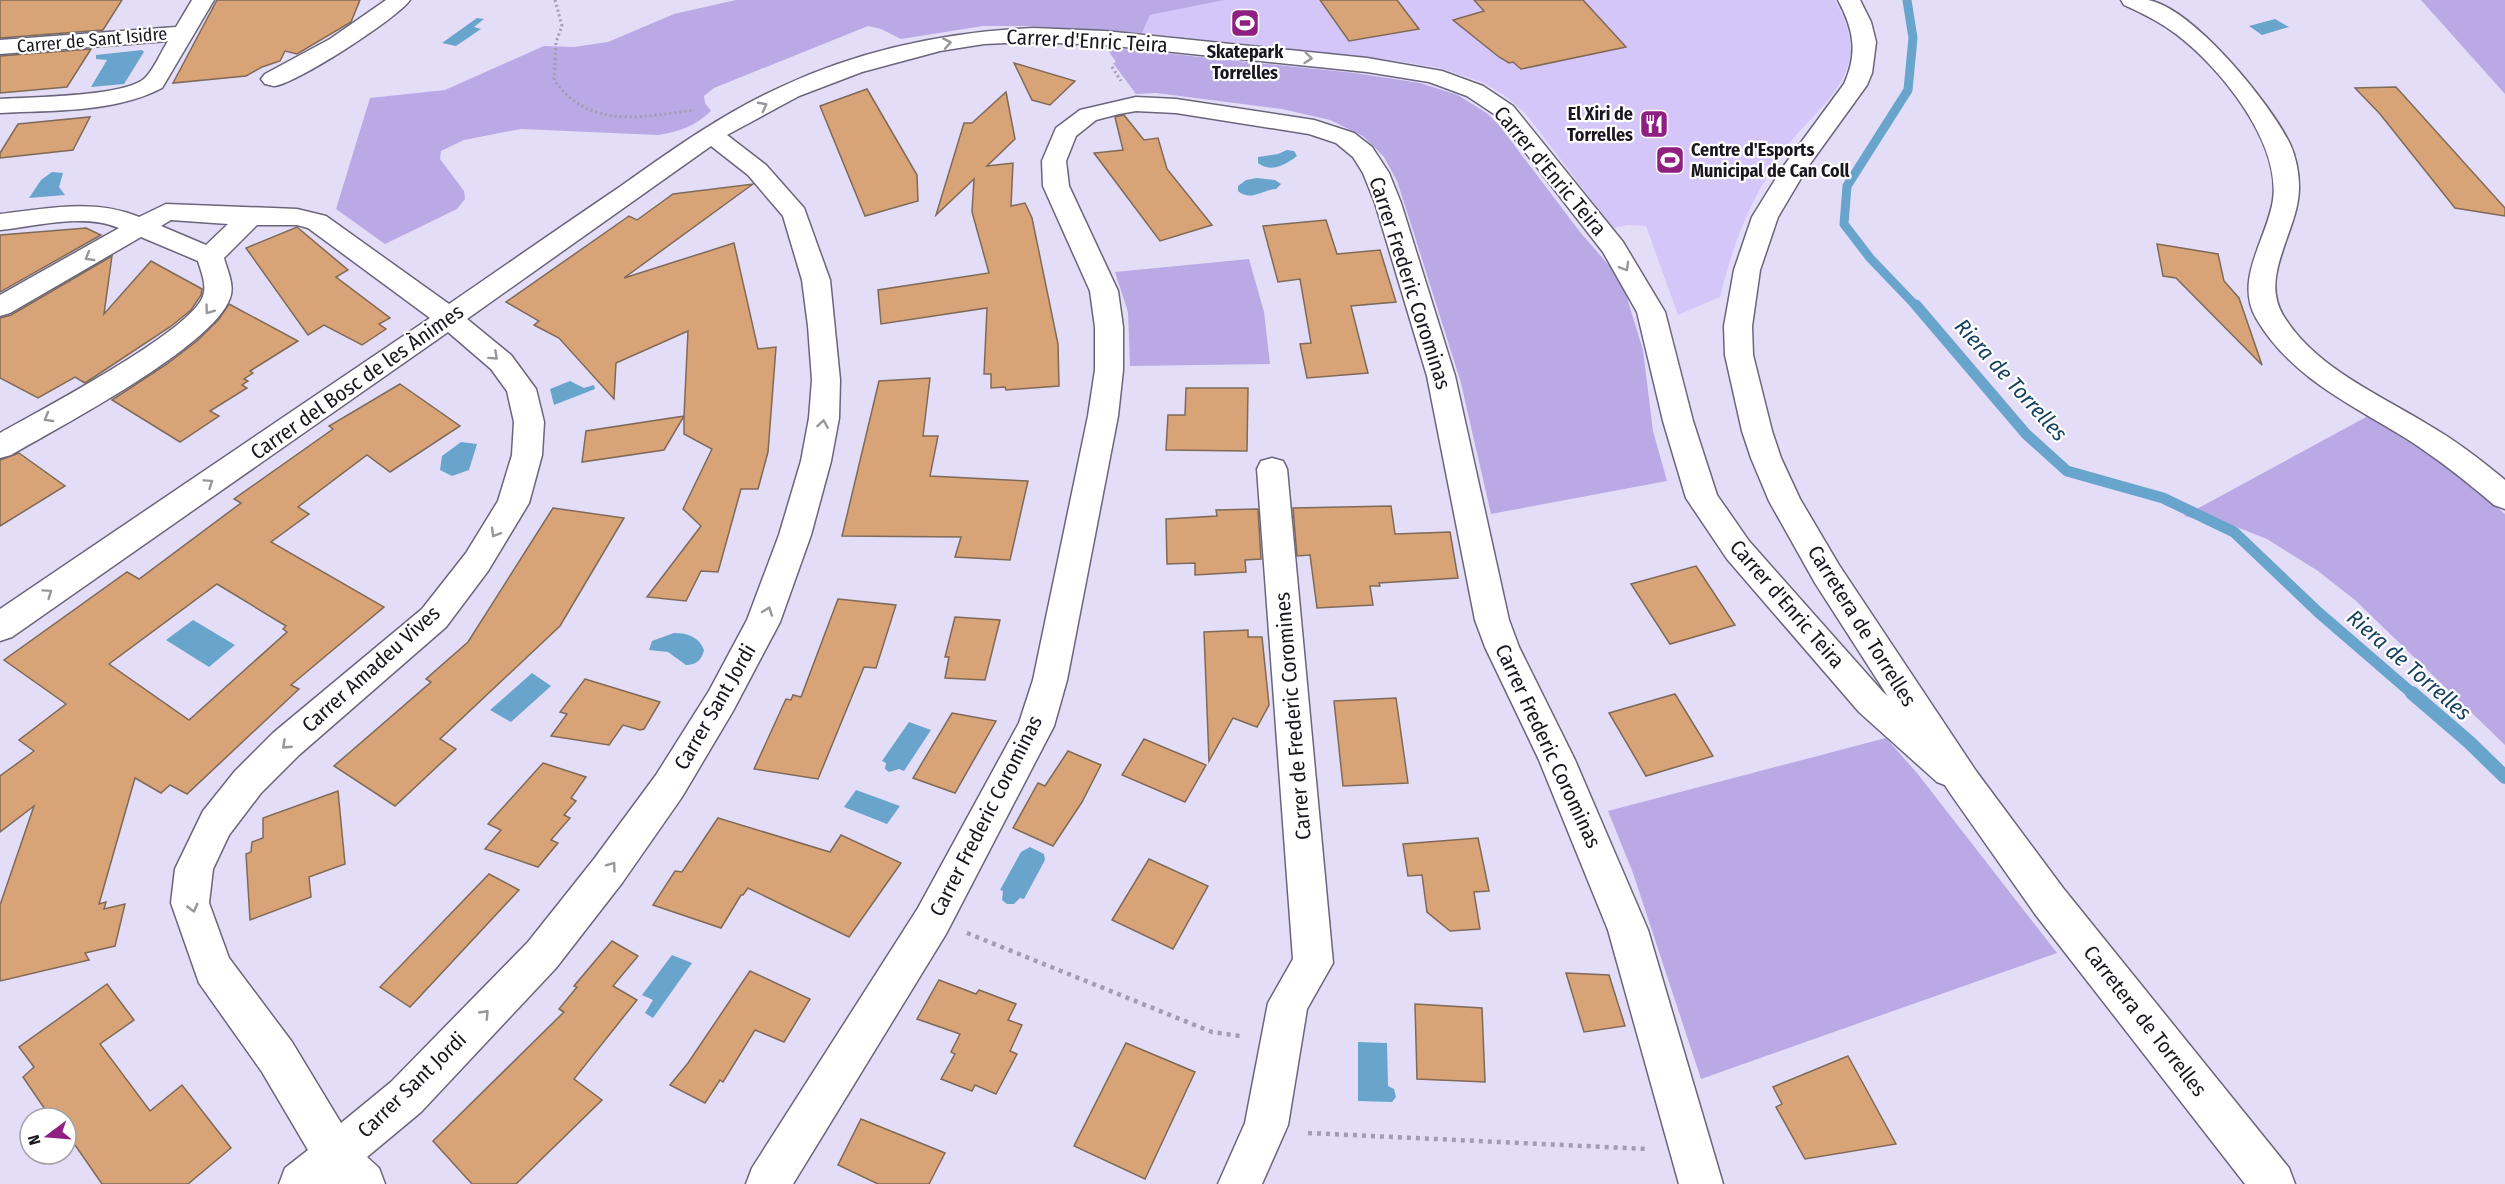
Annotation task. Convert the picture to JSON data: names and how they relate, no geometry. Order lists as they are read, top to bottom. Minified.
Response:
{"streets":{"street":["Carrer de Sant Isidre","Carrer d'Enric Teira","Carrer Frederic Corominas","Carrer del Bosc de les Ànimes","Carretera de Torrelles","Carrer Amadeu Vives","Carrer Sant Jordi","Carrer de Frederic Coromines"]},"crossings":[["Carrer d'Enric Teira","Carrer del Bosc de les Ànimes"],["Carrer d'Enric Teira","Carretera de Torrelles"],["Carrer d'Enric Teira","Carrer Sant Jordi"],["Carrer del Bosc de les Ànimes","Carrer Amadeu Vives"],["Carrer del Bosc de les Ànimes","Carrer Sant Jordi"],["Carrer Amadeu Vives","Carrer Sant Jordi"]],"one_way":["Carrer d'Enric Teira","Carrer Sant Jordi"],"water":["Riera de Torrelles"],"places":{"sports":["Skatepark Torrelles","Centre d'Esports Municipal de Can Coll"],"restaurant":["El Xiri de Torrelles"]},"north":"left"}
